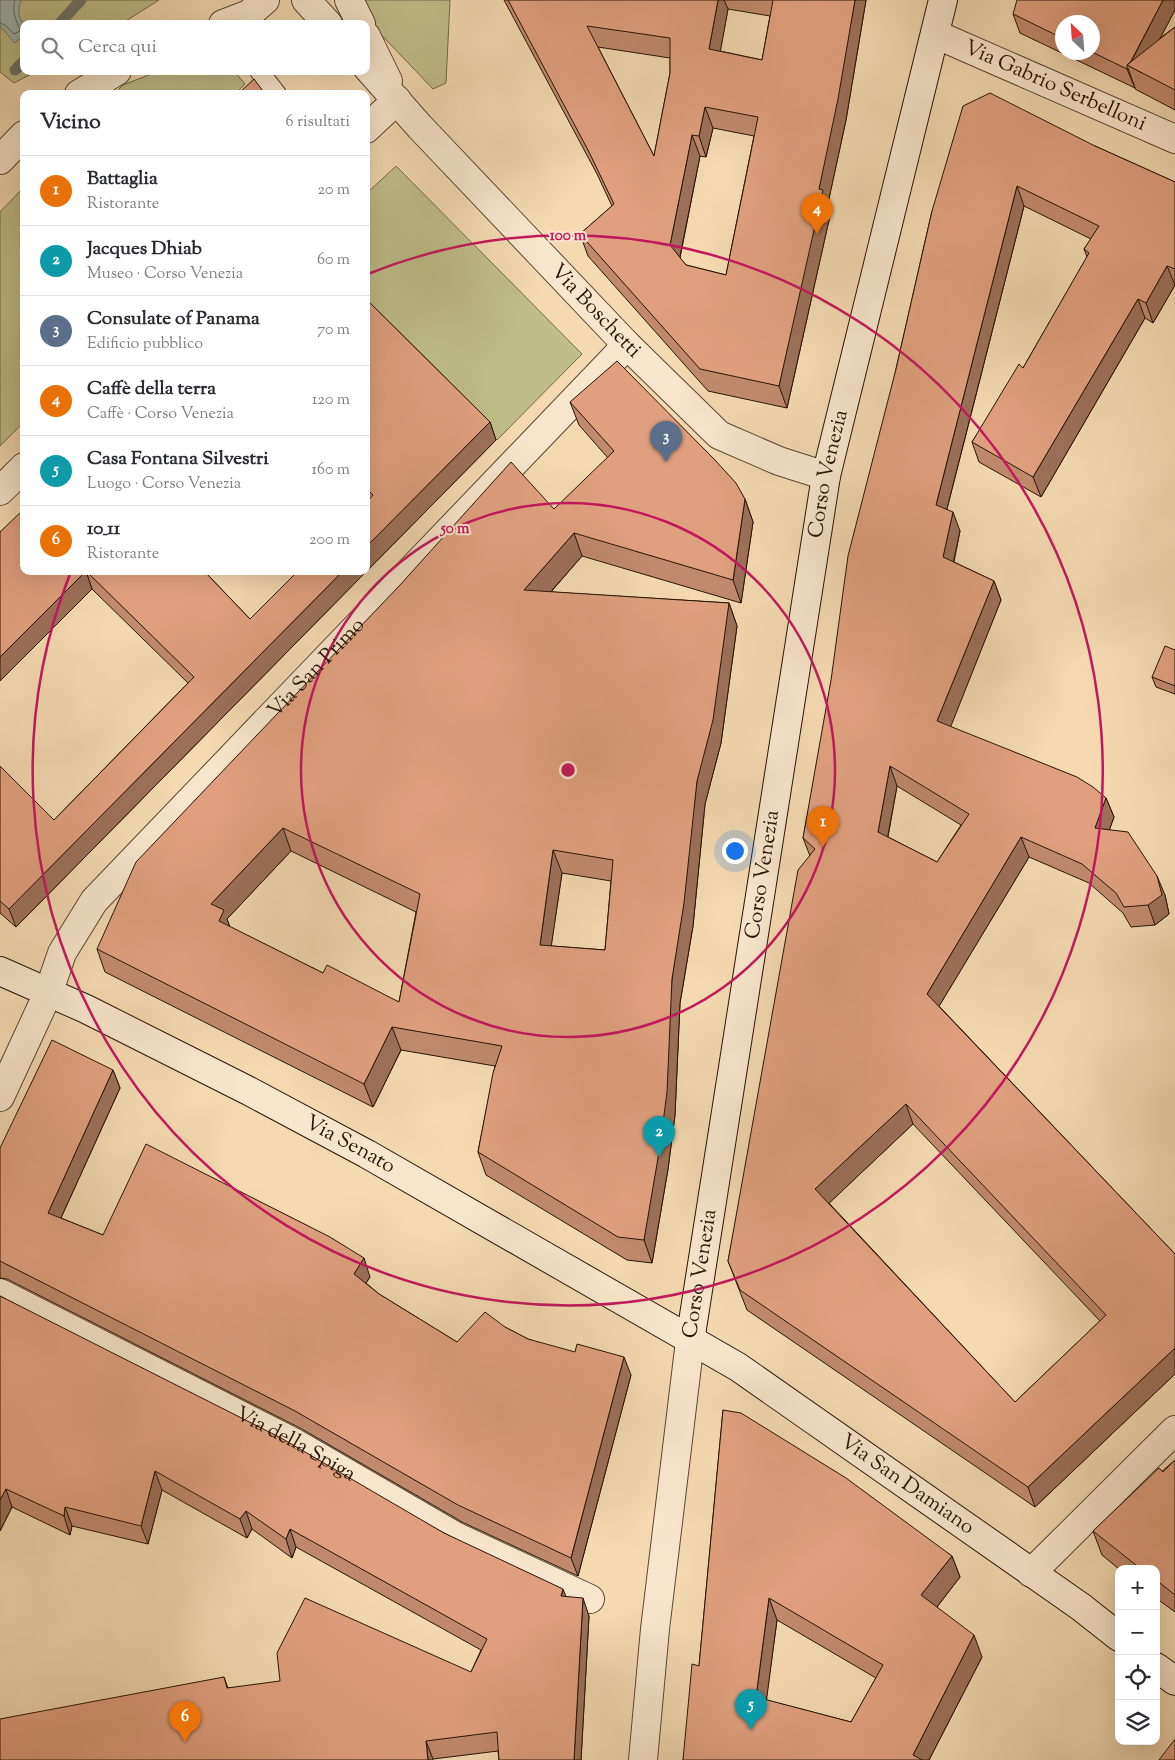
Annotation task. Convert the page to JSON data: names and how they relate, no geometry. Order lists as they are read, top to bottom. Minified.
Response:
{"streets":{"street":["Via Gabrio Serbelloni","Via Boschetti","Corso Venezia","Via San Primo","Via Senato","Via della Spiga","Via San Damiano"]},"crossings":[["Via Gabrio Serbelloni","Corso Venezia"],["Via Boschetti","Corso Venezia"],["Via Boschetti","Via San Primo"],["Corso Venezia","Via Senato"],["Corso Venezia","Via San Damiano"],["Via San Primo","Via Senato"],["Via Senato","Via San Damiano"]],"north":"top left","page":{"search":"Cerca qui","heading":["Vicino","6 risultati"],"list":[{"mark":"1","name":"Battaglia","note":"Ristorante","value":"20 m"},{"mark":"2","name":"Jacques Dhiab","note":"Museo · Corso Venezia","value":"60 m"},{"mark":"3","name":"Consulate of Panama","note":"Edificio pubblico","value":"70 m"},{"mark":"4","name":"Caffè della terra","note":"Caffè · Corso Venezia","value":"120 m"},{"mark":"5","name":"Casa Fontana Silvestri","note":"Luogo · Corso Venezia","value":"160 m"},{"mark":"6","name":"10_11","note":"Ristorante","value":"200 m"}],"pins":["4","3","1","2","5","6"],"map_buttons":["+","−"]},"rings":["100 m","50 m"]}
